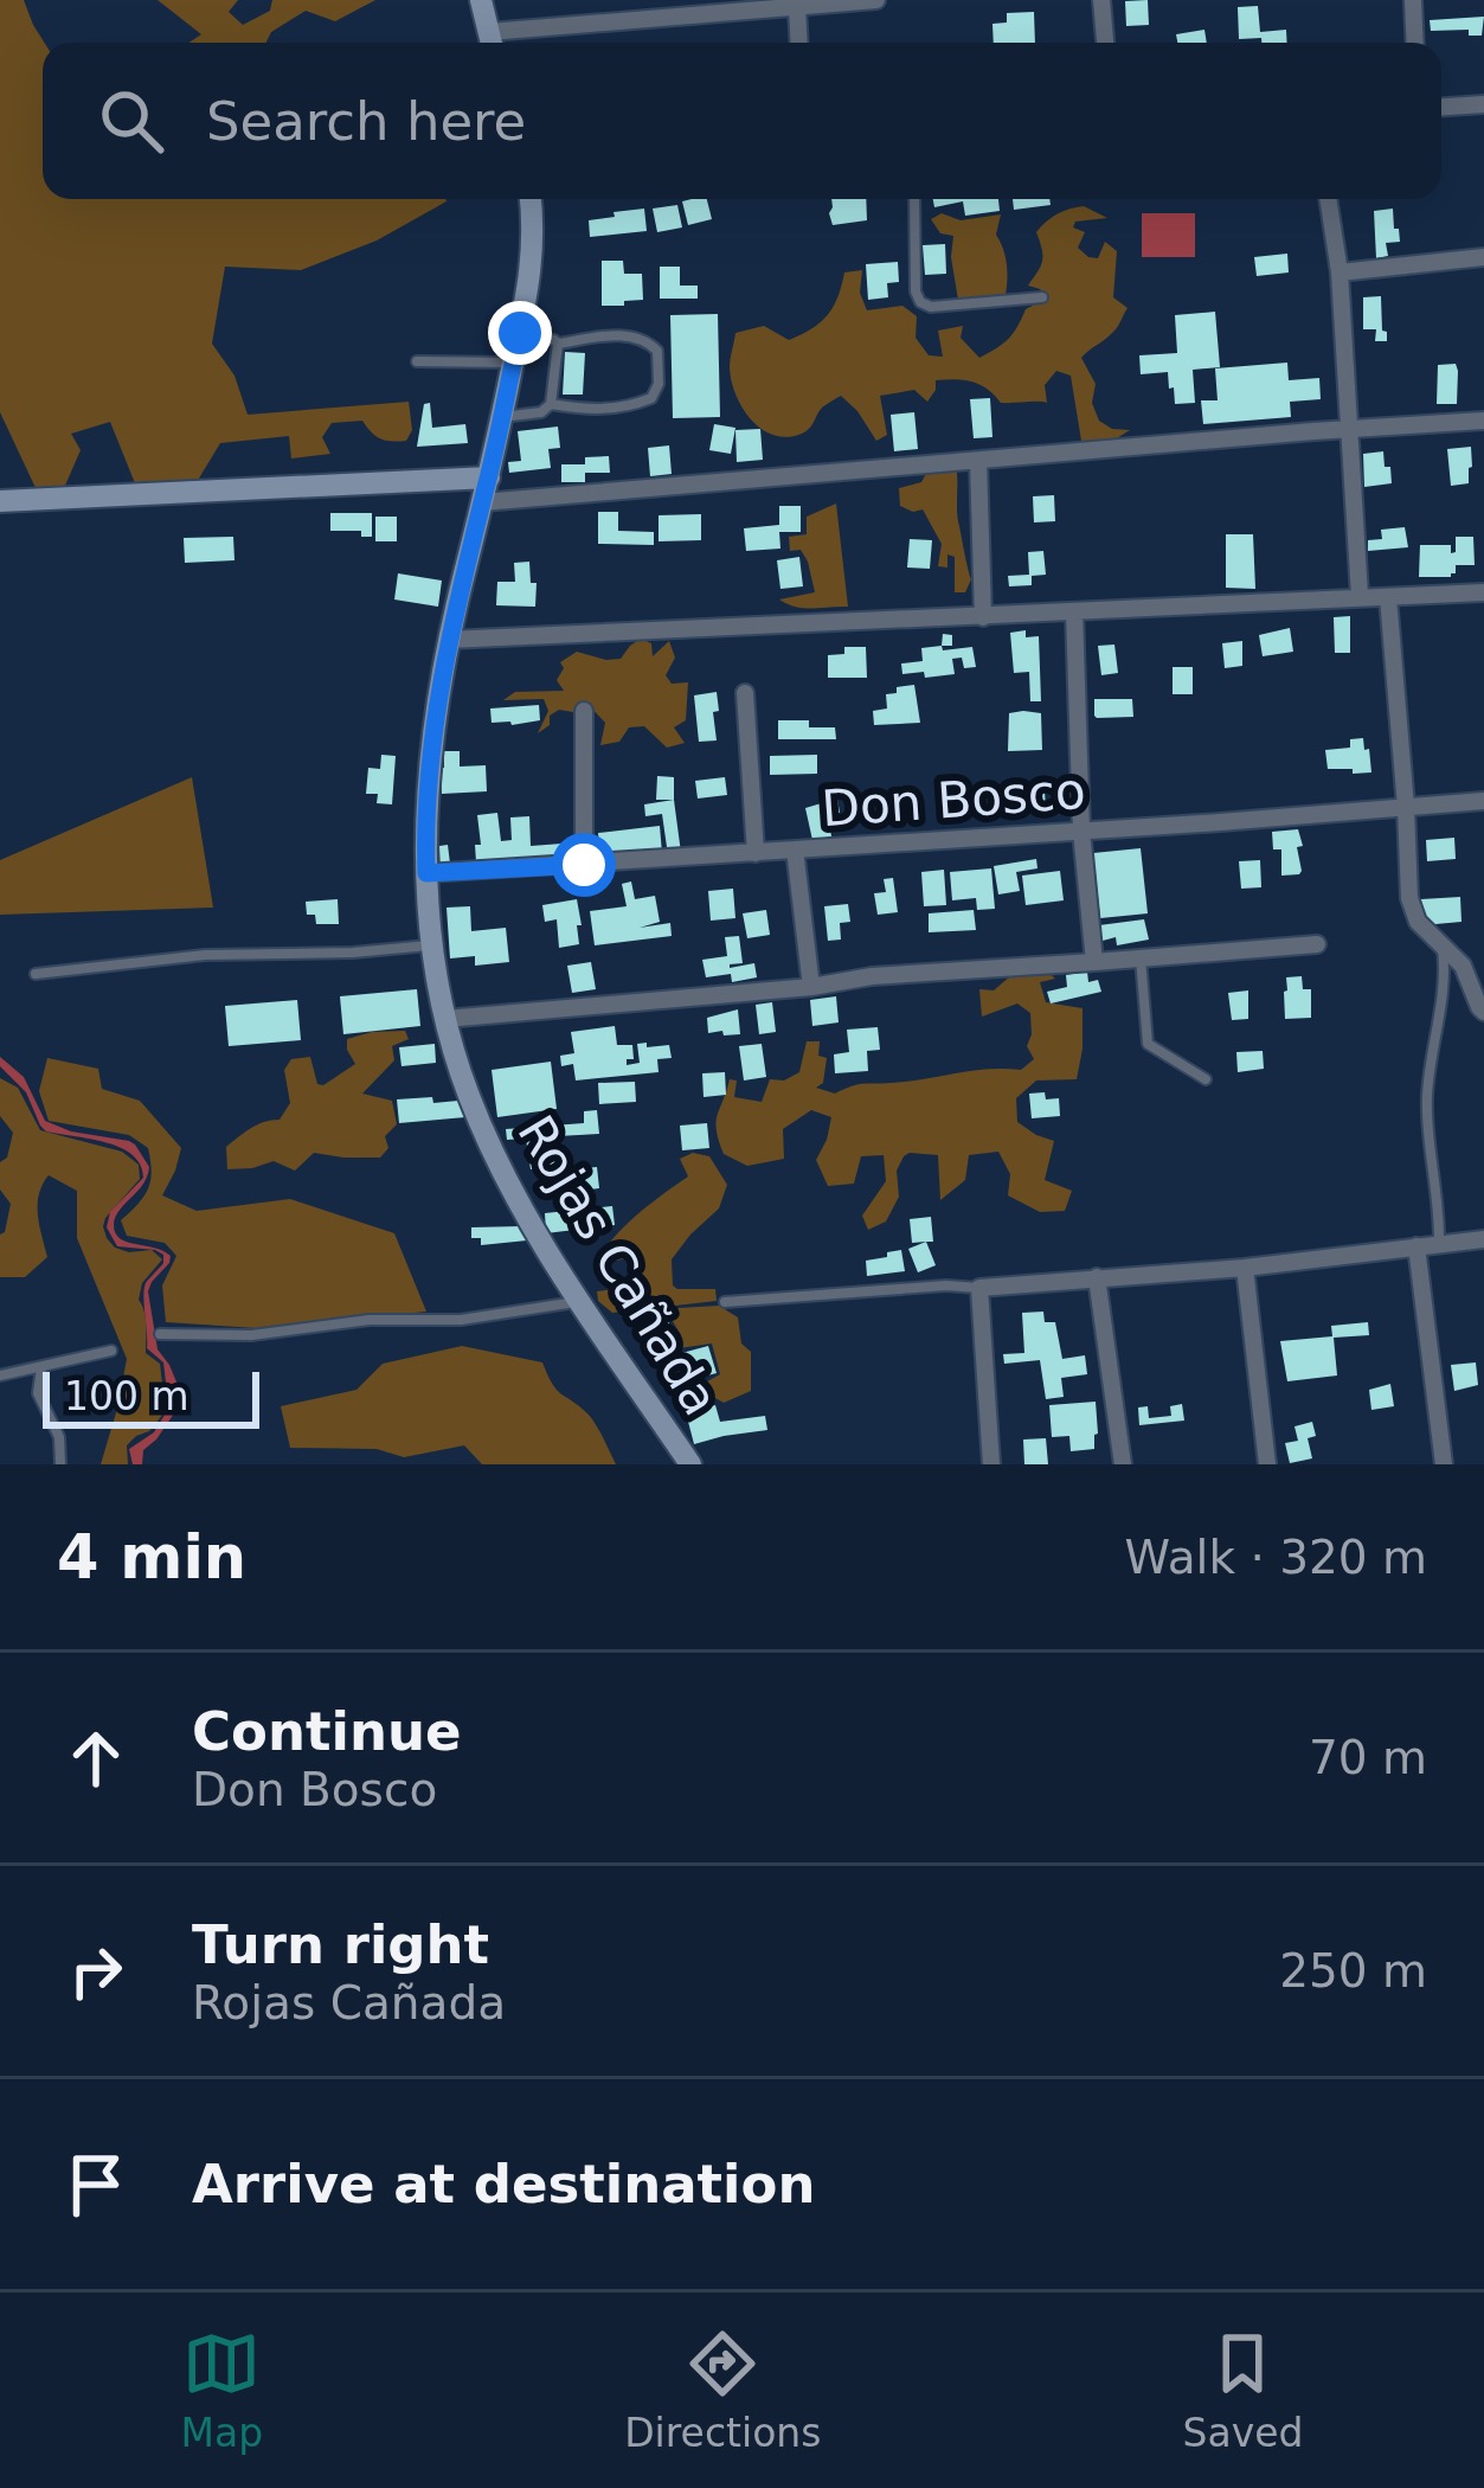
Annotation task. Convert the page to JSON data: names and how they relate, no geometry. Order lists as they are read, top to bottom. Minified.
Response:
{"streets":{"main road":["Rojas Cañada"],"street":["Don Bosco"]},"crossings":[["Don Bosco","Rojas Cañada"]],"scale_bar":"100 m","page":{"search":"Search here","scale":"100 m","heading":["4 min","Walk · 320 m"],"list":[["Continue","Don Bosco","70 m"],["Turn right","Rojas Cañada","250 m"],"Arrive at destination"],"nav":["Map","Directions","Saved"]}}
